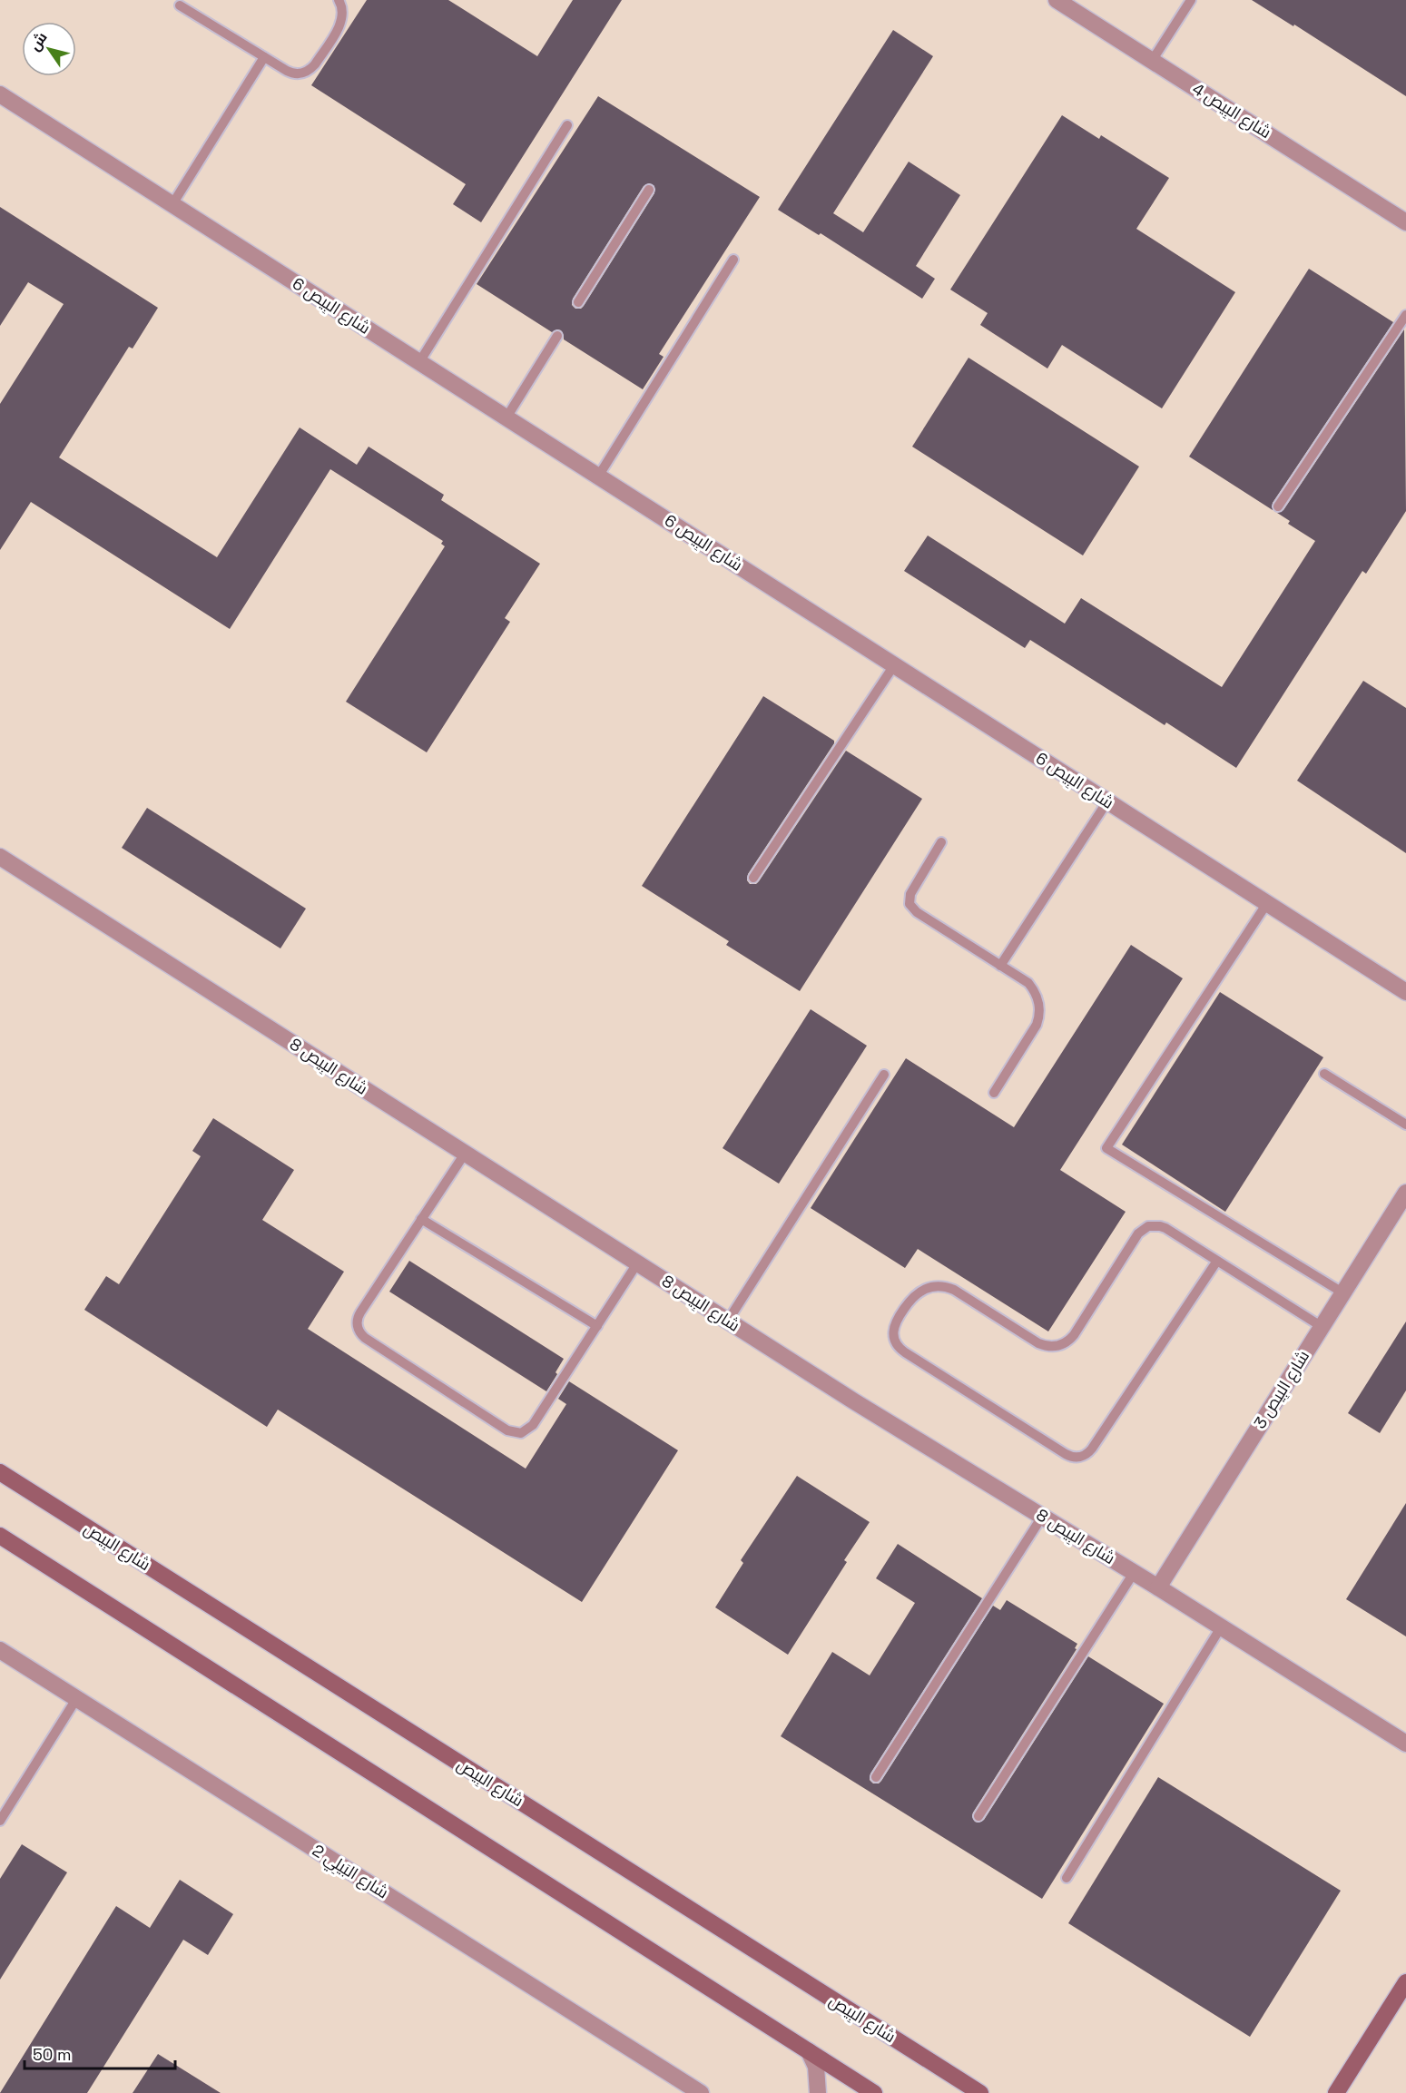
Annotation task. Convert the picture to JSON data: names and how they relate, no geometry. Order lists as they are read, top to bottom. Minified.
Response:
{"streets":{"street":["شارع البِيص 4","شارع البِيص 6","شارع البِيص 8","شارع البِيص 3","شارع البِيص","شارع البَيلِي 2"]},"crossings":[["شارع البِيص 8","شارع البِيص 3"]],"scale_bar":"50 m","north":"top left"}
